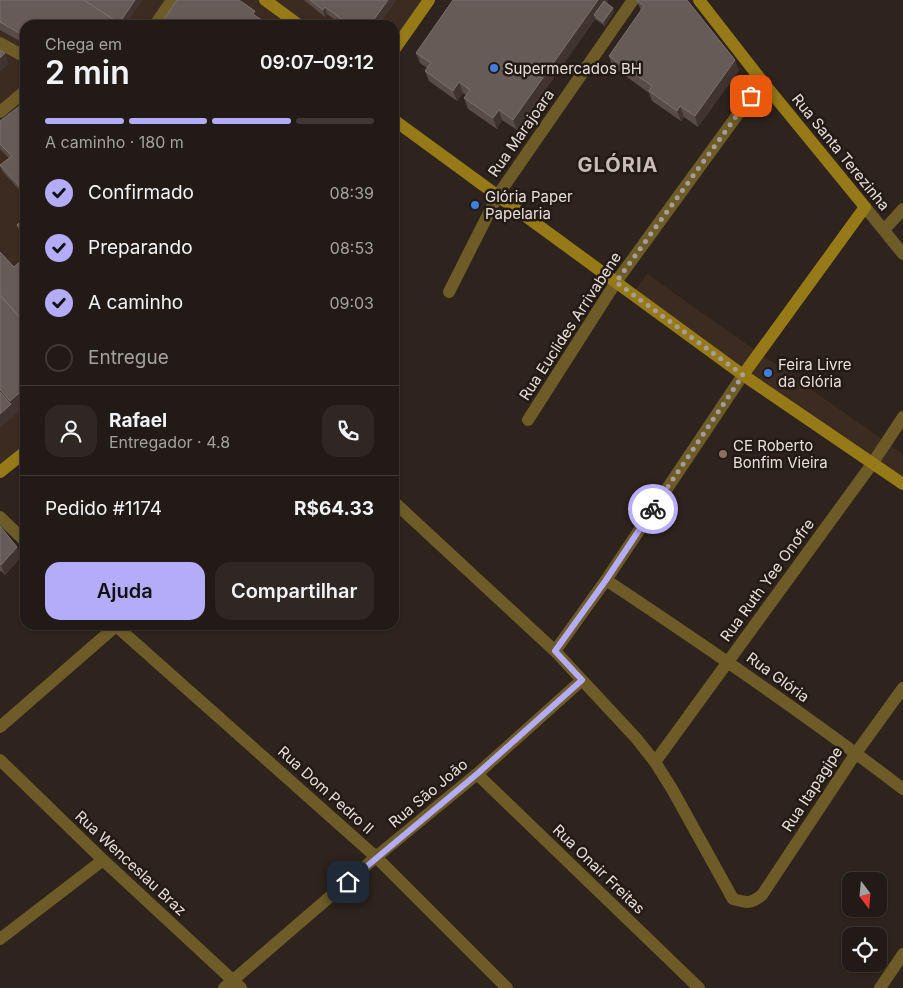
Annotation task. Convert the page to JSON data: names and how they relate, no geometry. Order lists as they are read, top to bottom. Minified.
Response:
{"streets":{"street":["Rua Marajoara","Rua Santa Terezinha","Rua Euclides Arrivabene","Rua Ruth Yee Onofre","Rua Glória","Rua Itapagipe","Rua Dom Pedro II","Rua São João","Rua Wenceslau Braz","Rua Onair Freitas"]},"crossings":[["Rua Santa Terezinha","Rua Euclides Arrivabene"],["Rua Ruth Yee Onofre","Rua Glória"],["Rua Ruth Yee Onofre","Rua Itapagipe"],["Rua Glória","Rua Itapagipe"],["Rua Dom Pedro II","Rua São João"],["Rua São João","Rua Wenceslau Braz"],["Rua São João","Rua Onair Freitas"]],"districts":["GLÓRIA"],"places":["Supermercados BH","Glória Paper Papelaria","Feira Livre da Glória","CE Roberto Bonfim Vieira"],"north":"bottom","page":{"heading":["2 min","Chega em","09:07–09:12"],"panel":["Rafael","Entregador · 4.8","Pedido #1174","R$64.33"],"bar":"A caminho · 180 m","list":[["Confirmado","08:39"],["Preparando","08:53"],["A caminho","09:03"],"Entregue"],"buttons":["Ajuda","Compartilhar"]}}
